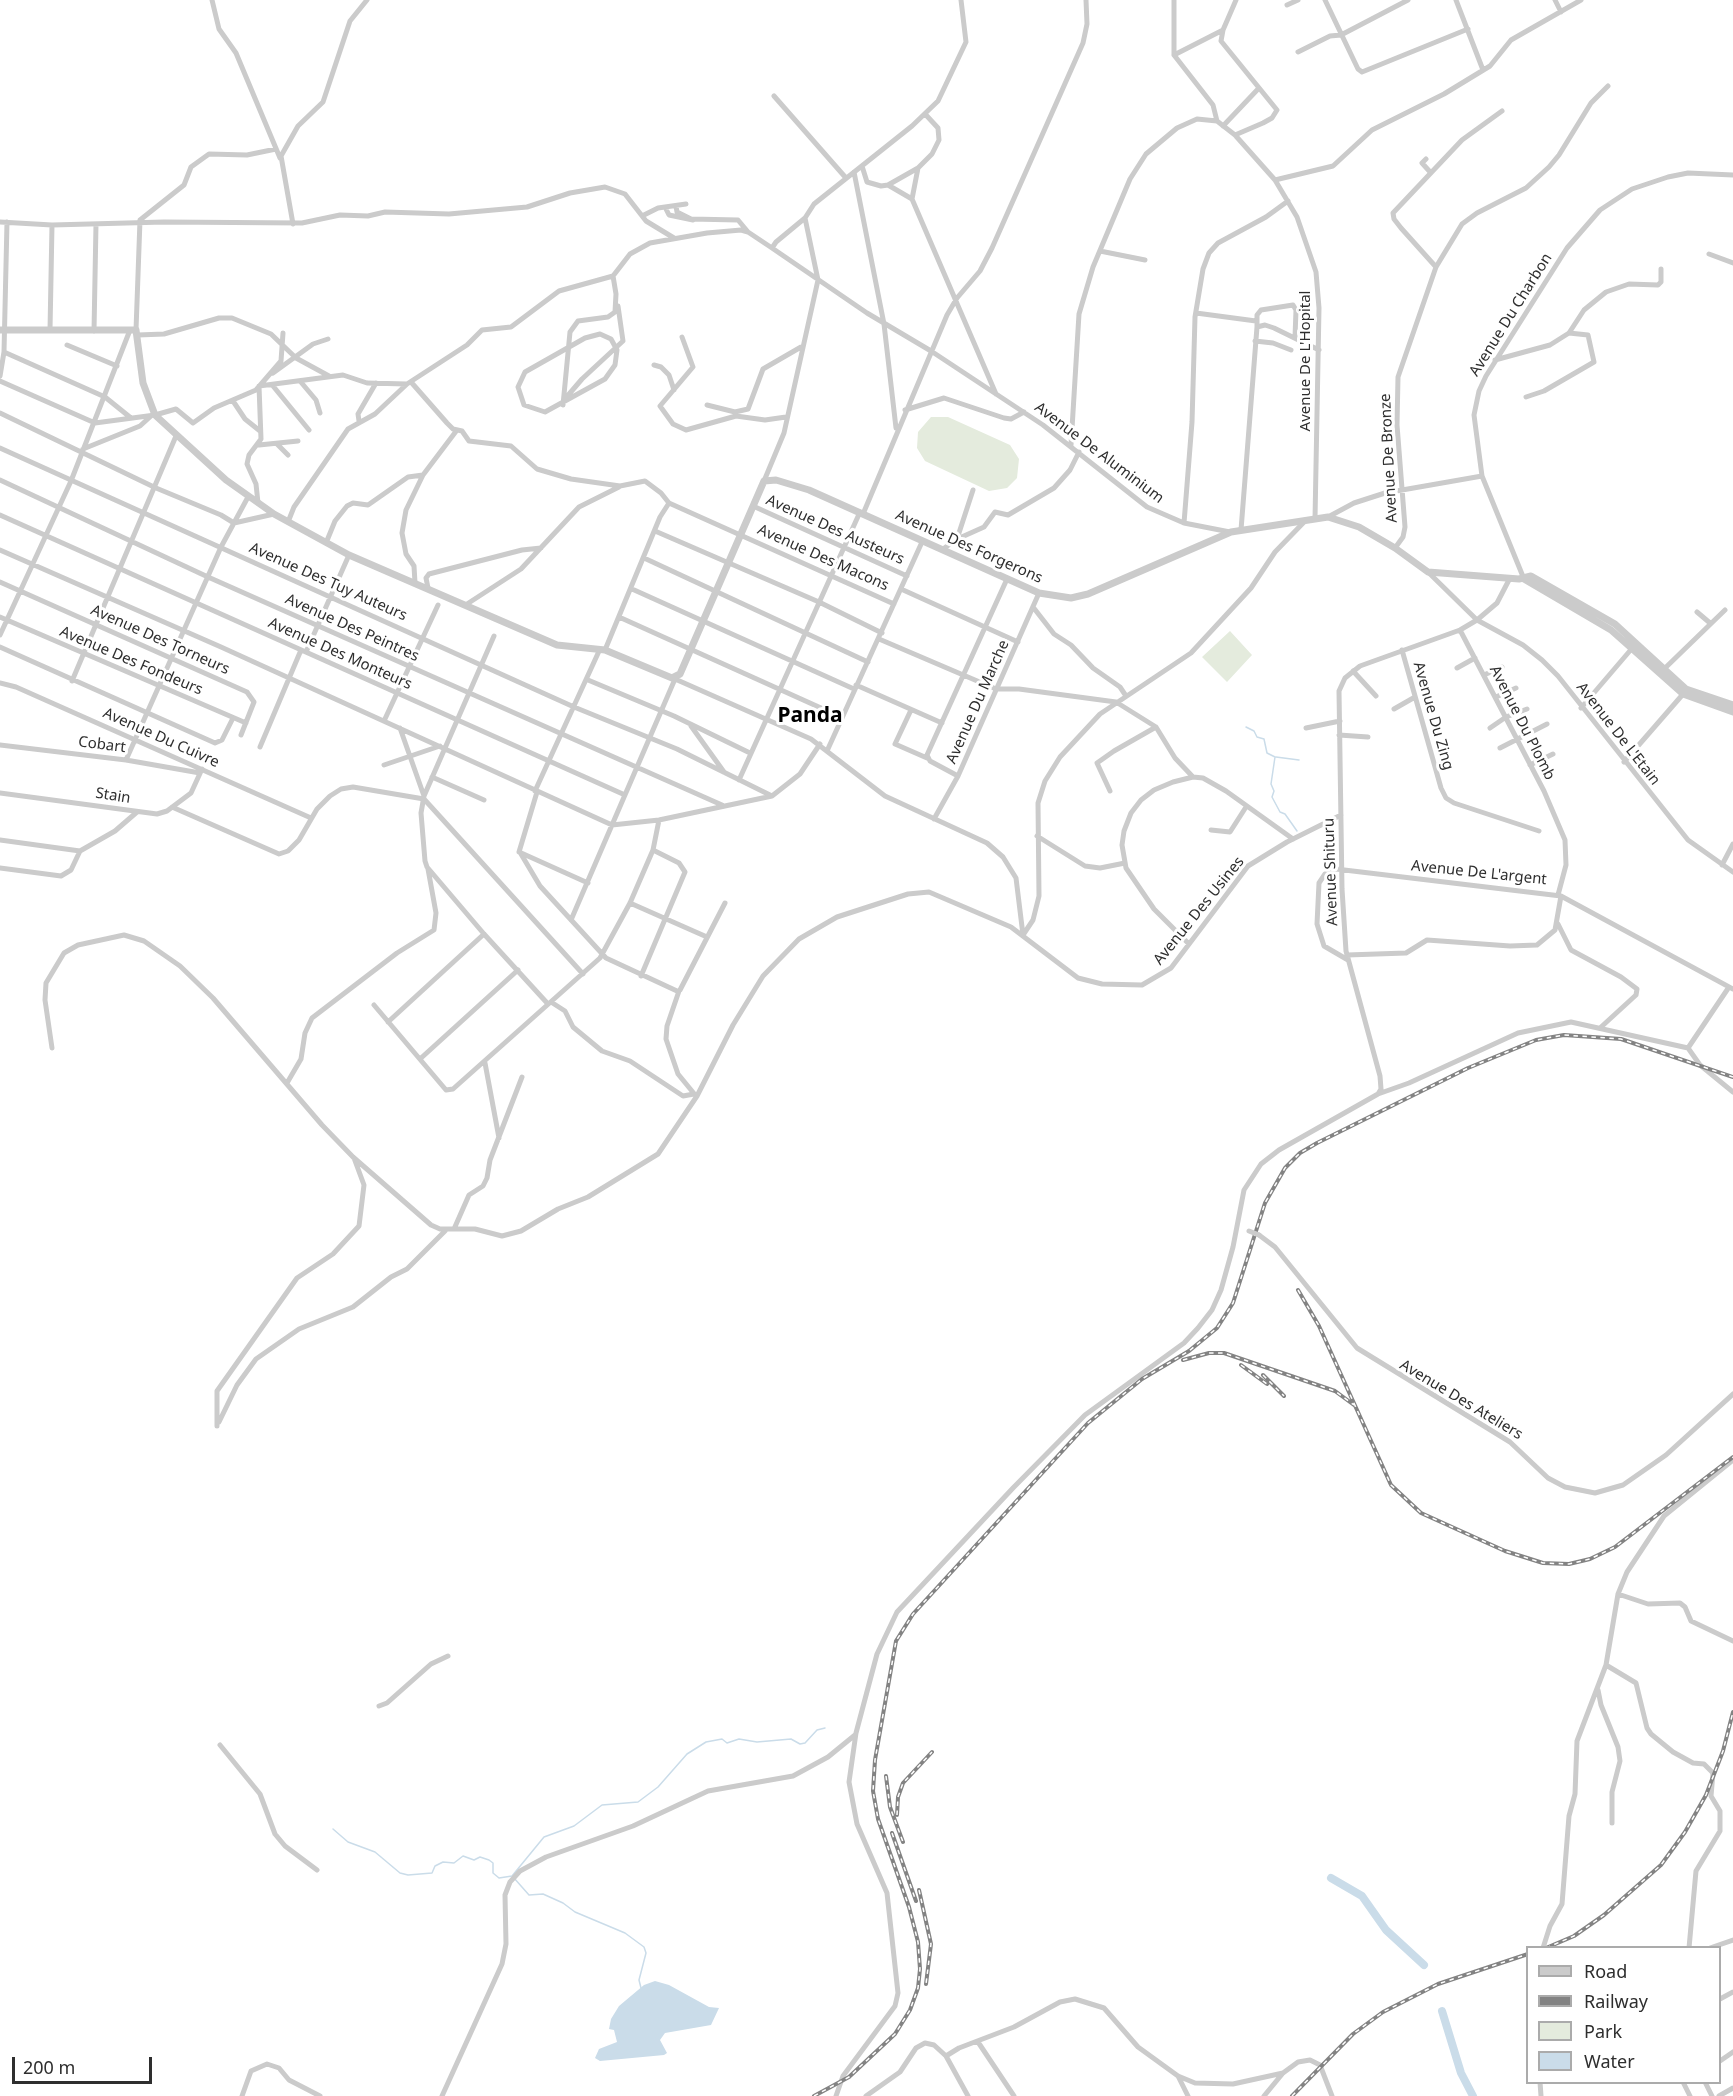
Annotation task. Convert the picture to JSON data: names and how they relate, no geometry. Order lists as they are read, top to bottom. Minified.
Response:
{"streets":{"street":["Avenue Du Charbon","Avenue De L'Hopital","Avenue De Aluminium","Avenue De Bronze","Avenue Des Austeurs","Avenue Des Forgerons","Avenue Des Macons","Avenue Des Tuy Auteurs","Avenue Des Peintres","Avenue Des Torneurs","Avenue Des Monteurs","Avenue Des Fondeurs","Avenue Du Marche","Avenue Du Zing","Avenue Du Plomb","Avenue De L'Etain","Avenue Du Cuivre","Cobart","Stain","Avenue Shituru","Avenue De L'argent","Avenue Des Usines","Avenue Des Ateliers"]},"crossings":[["Avenue De L'Hopital","Avenue Des Forgerons"],["Avenue De Aluminium","Avenue Des Forgerons"],["Avenue Des Forgerons","Avenue Du Marche"],["Avenue Des Torneurs","Avenue Des Fondeurs"],["Avenue Du Plomb","Avenue De L'argent"],["Avenue Du Cuivre","Cobart"],["Avenue Shituru","Avenue De L'argent"],["Avenue Shituru","Avenue Des Usines"]],"districts":["Panda"],"legend":["Road","Railway","Park","Water"],"scale_bar":"200 m"}
